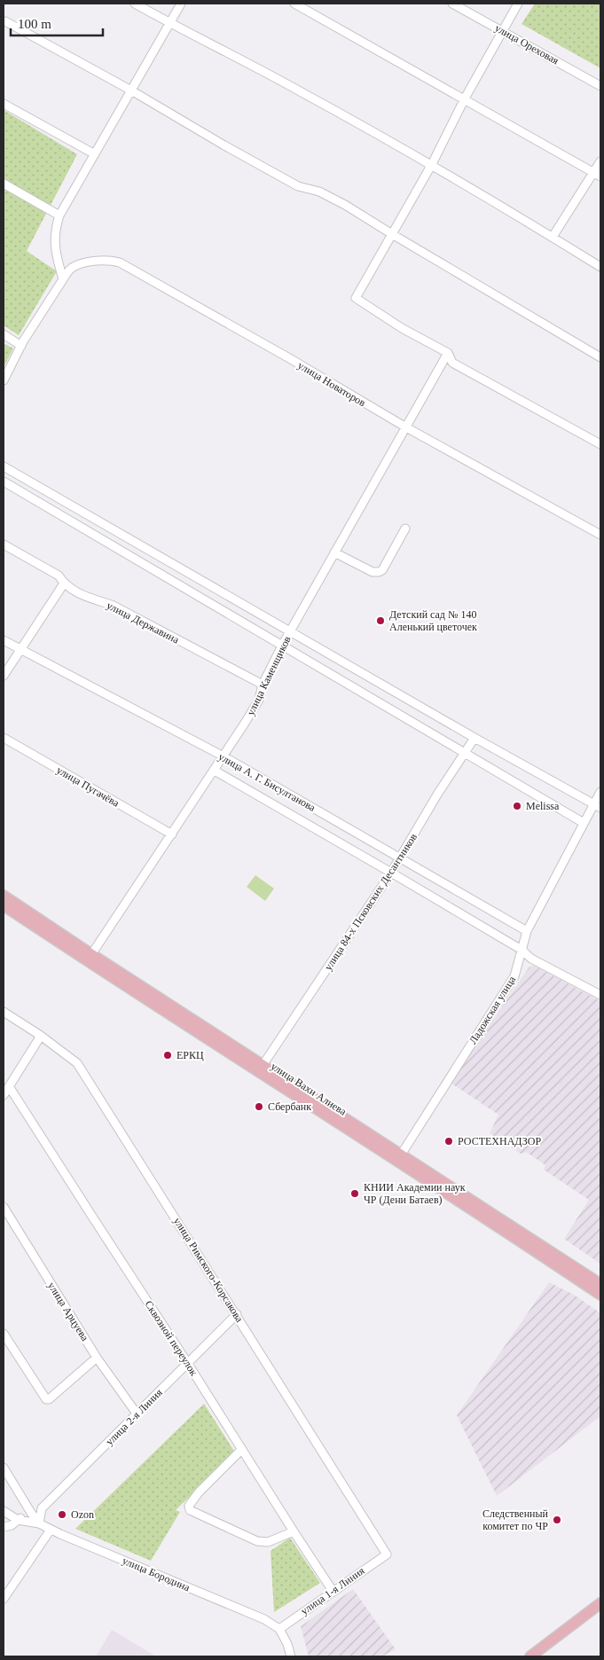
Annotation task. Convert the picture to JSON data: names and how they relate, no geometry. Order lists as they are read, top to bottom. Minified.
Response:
{"streets":{"main road":["улица Вахи Алиева"],"street":["улица Ореховая","улица Новаторов","улица Державина","улица Каменщиков","улица А. Г. Бисултанова","улица Пугачёва","улица 84-х Псковских Десантников","Ладожская улица","улица Римского-Корсакова","улица Арцуева","Сквозной переулок","улица 2-я Линия","улица Бородина","улица 1-я Линия"]},"crossings":[["улица Новаторов","улица Каменщиков"],["улица Державина","улица Каменщиков"],["улица Каменщиков","улица А. Г. Бисултанова"],["улица Каменщиков","улица Пугачёва"],["улица Каменщиков","улица Вахи Алиева"],["улица А. Г. Бисултанова","улица 84-х Псковских Десантников"],["улица А. Г. Бисултанова","Ладожская улица"],["улица 84-х Псковских Десантников","улица Вахи Алиева"],["Ладожская улица","улица Вахи Алиева"],["улица Римского-Корсакова","улица 2-я Линия"],["улица Римского-Корсакова","улица 1-я Линия"],["улица Арцуева","улица 2-я Линия"],["Сквозной переулок","улица 2-я Линия"],["Сквозной переулок","улица 1-я Линия"],["улица Бородина","улица 1-я Линия"]],"places":["Детский сад № 140 Аленький цветочек","Melissa","ЕРКЦ","Сбербанк","РОСТЕХНАДЗОР","КНИИ Академии наук ЧР (Дени Батаев)","Ozon","Следственный комитет по ЧР"],"scale_bar":"100 m"}
